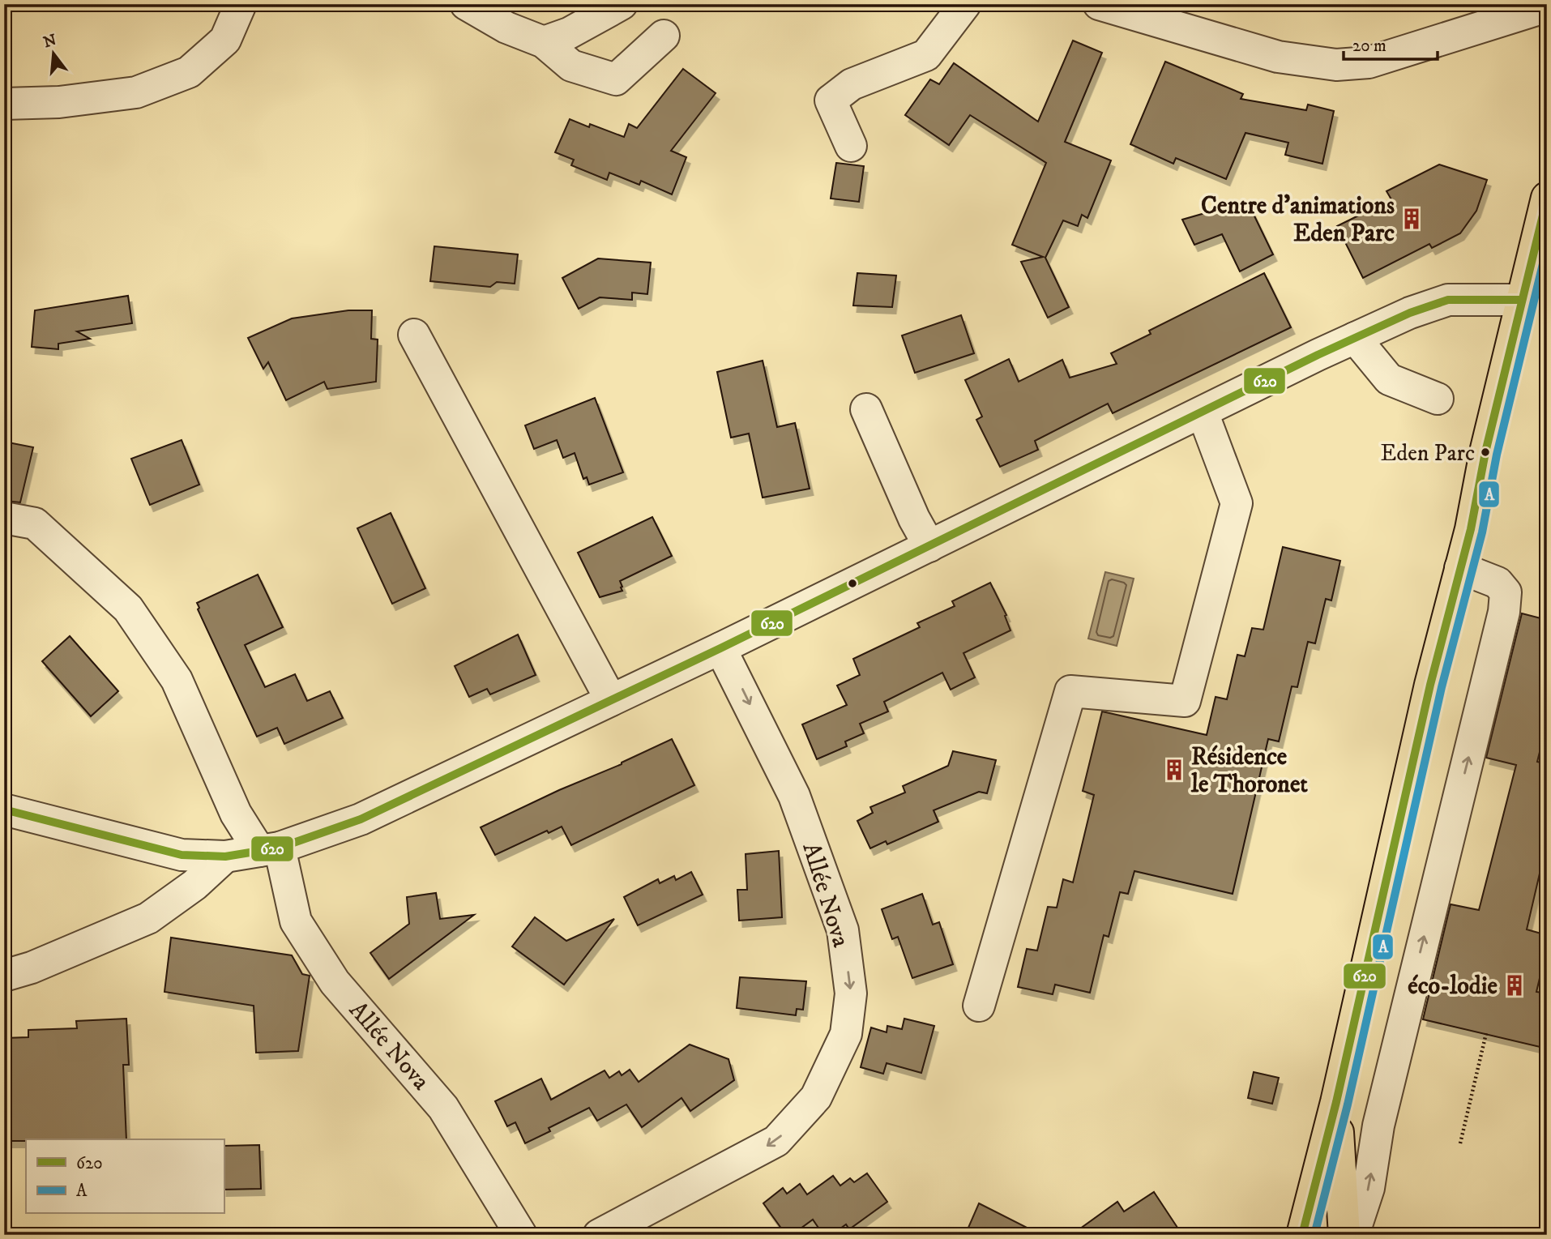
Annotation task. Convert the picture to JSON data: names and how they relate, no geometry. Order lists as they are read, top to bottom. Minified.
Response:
{"streets":{"street":["Allée Nova"]},"one_way":["Allée Nova"],"places":{"building":["Centre d'animations Eden Parc","Résidence le Thoronet","éco-lodie"],"other":["Eden Parc"]},"lines":["transit line 620","transit line A"],"legend":["620","A"],"scale_bar":"20 m","north":"top"}
